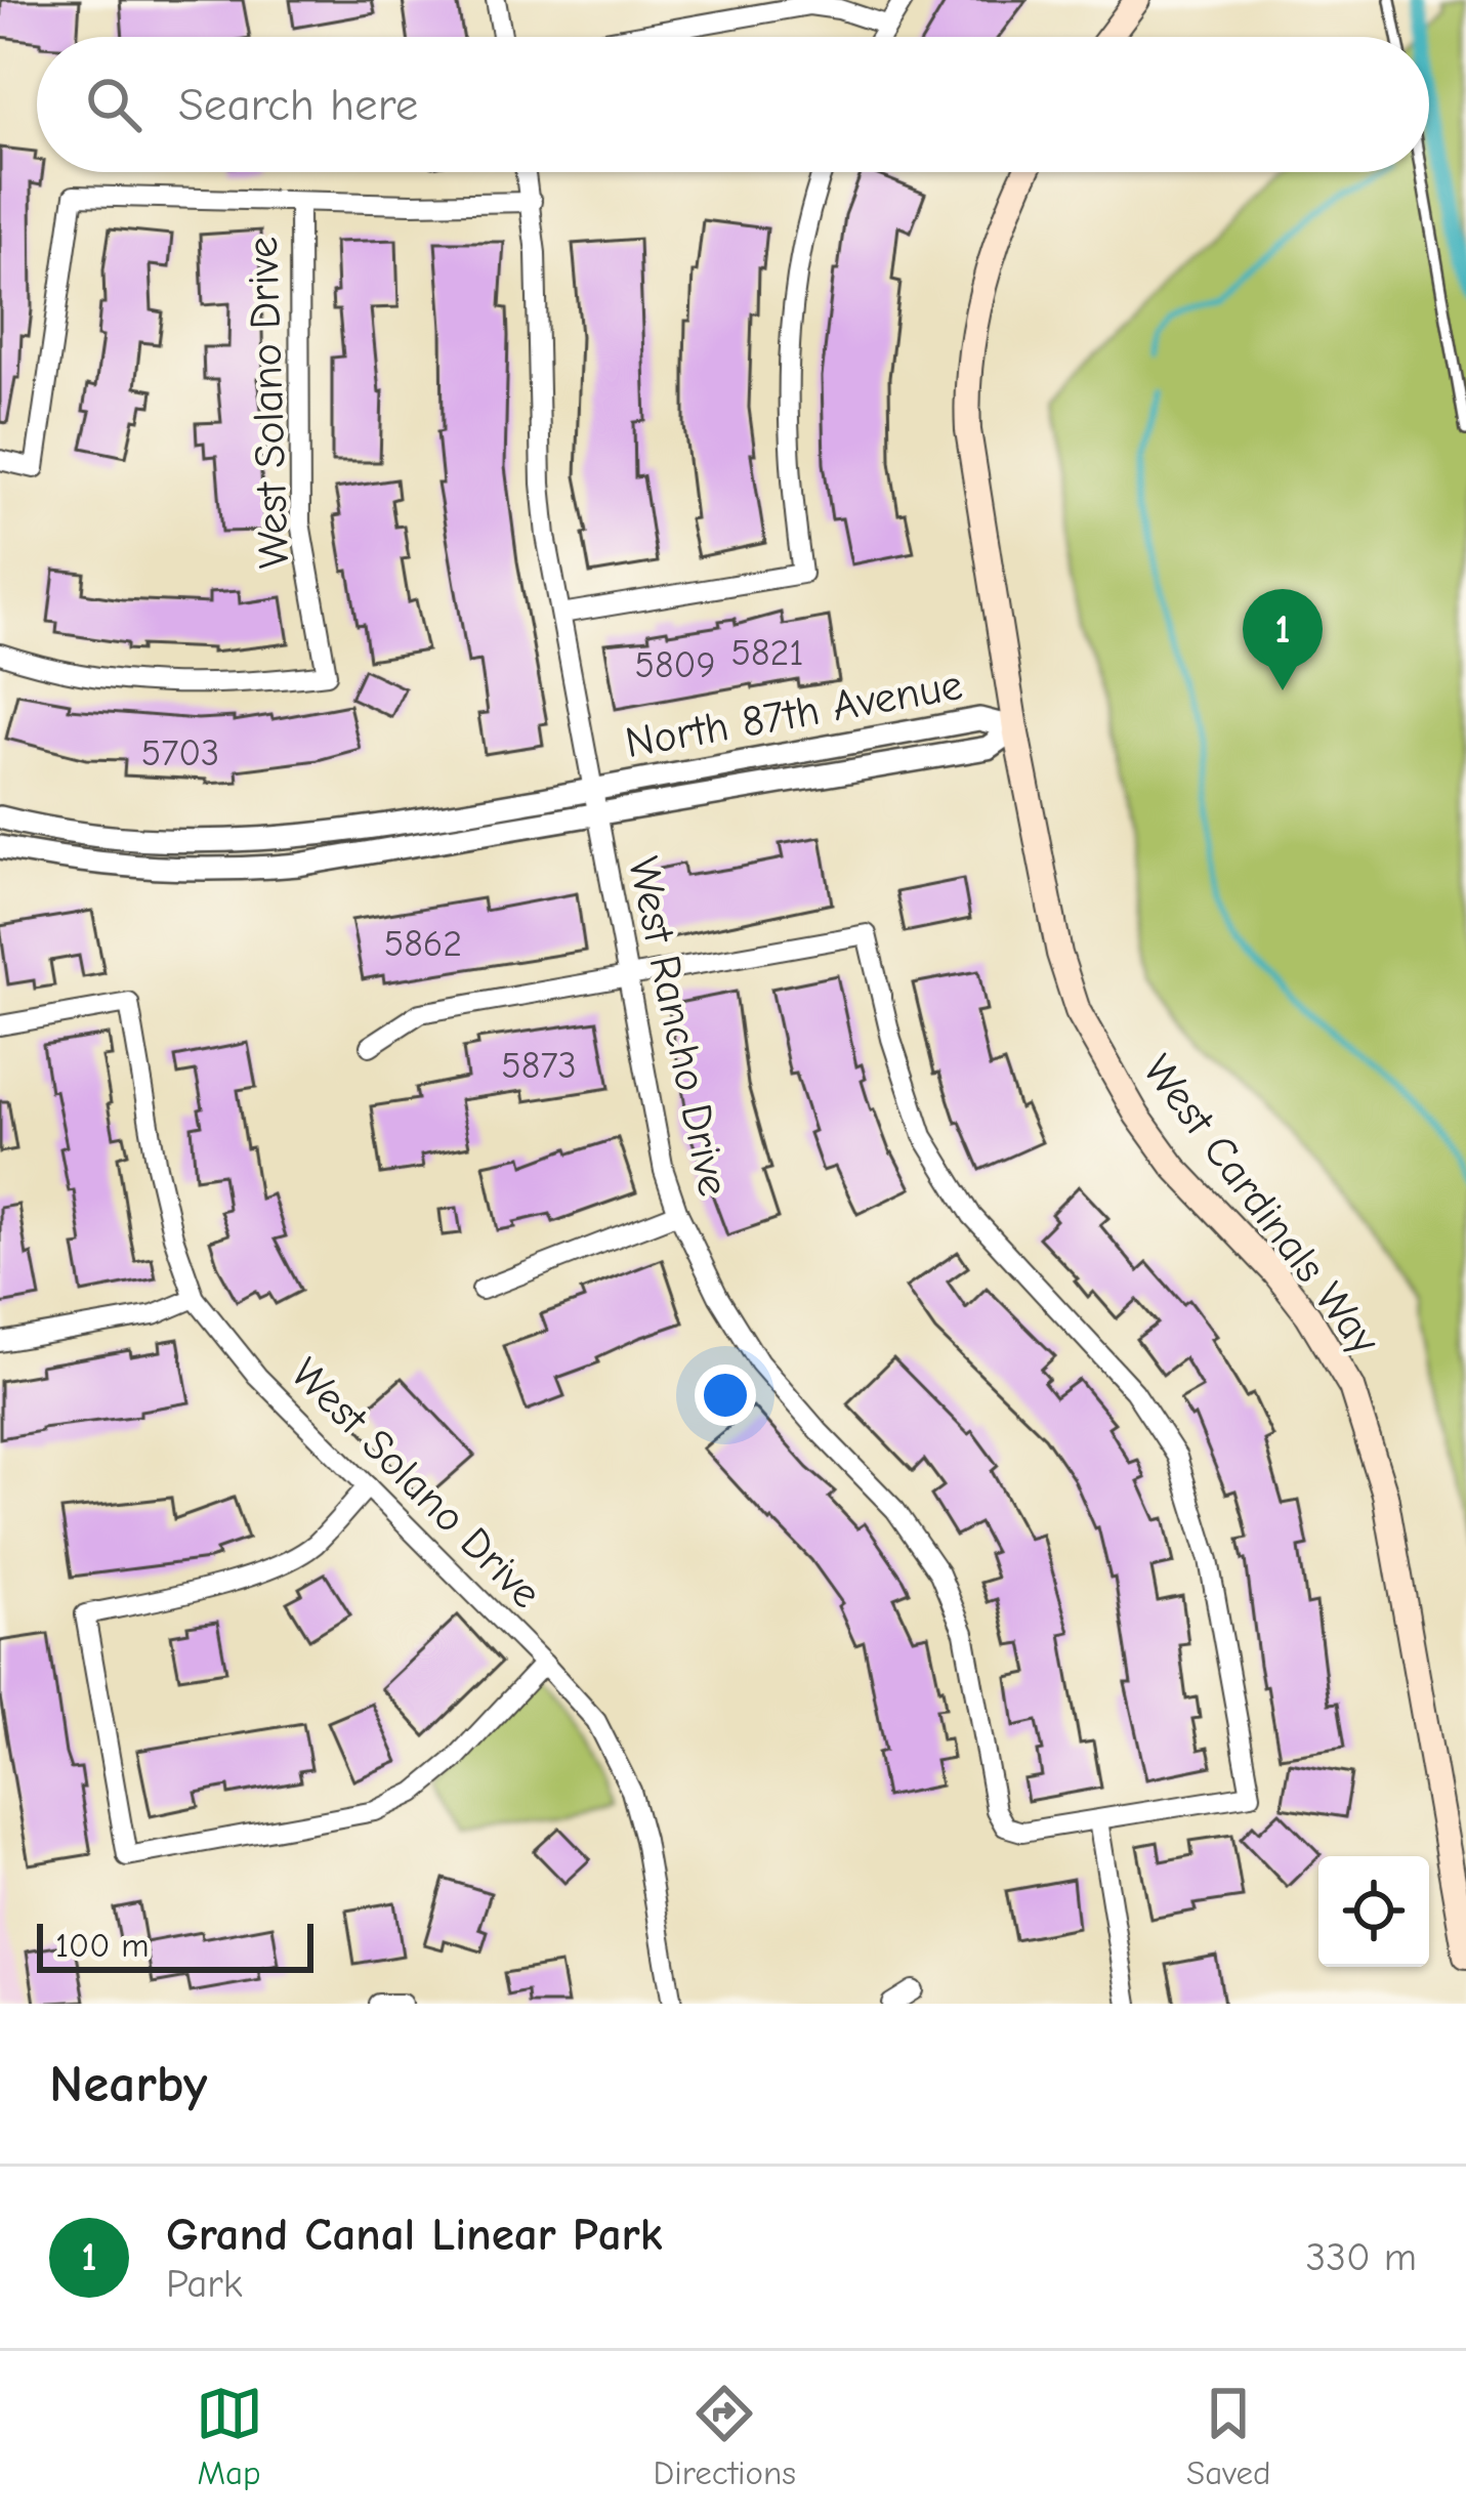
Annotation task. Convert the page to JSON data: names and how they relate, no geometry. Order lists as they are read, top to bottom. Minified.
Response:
{"streets":{"main road":["West Cardinals Way"],"street":["West Solano Drive","North 87th Avenue","West Rancho Drive"]},"crossings":[["North 87th Avenue","West Rancho Drive"],["North 87th Avenue","West Cardinals Way"]],"house_numbers":["5821","5809","5703","5862","5873"],"scale_bar":"100 m","page":{"search":"Search here","pins":"1","scale":"100 m","heading":"Nearby","list":[{"mark":"1","name":"Grand Canal Linear Park","note":"Park","value":"330 m"}],"nav":["Map","Directions","Saved"]}}
